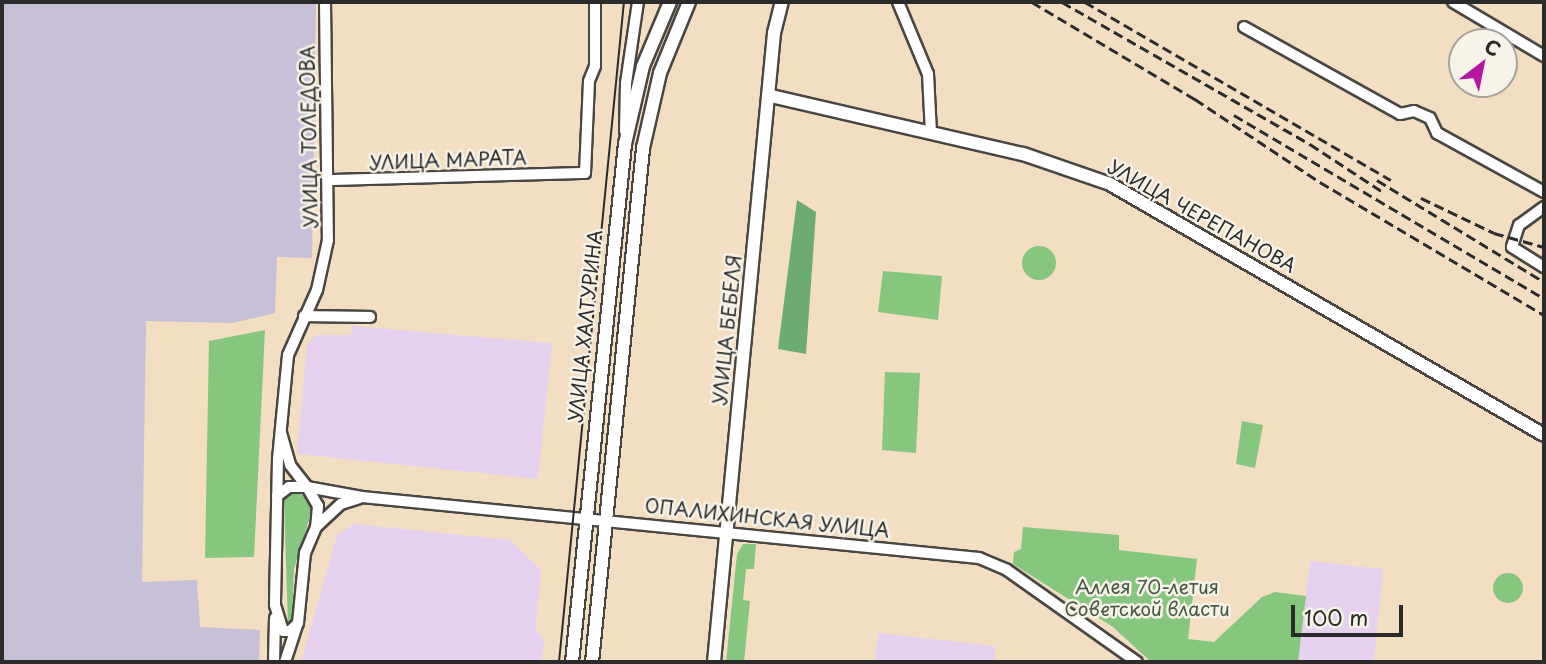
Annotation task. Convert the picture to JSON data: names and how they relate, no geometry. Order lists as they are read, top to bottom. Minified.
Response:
{"streets":{"main road":["УЛИЦА ЧЕРЕПАНОВА","УЛИЦА ХАЛТУРИНА","УЛИЦА БЕБЕЛЯ"],"street":["УЛИЦА ТОЛЕДОВА","УЛИЦА МАРАТА","ОПАЛИХИНСКАЯ УЛИЦА"]},"crossings":[["УЛИЦА ТОЛЕДОВА","УЛИЦА МАРАТА"],["УЛИЦА ЧЕРЕПАНОВА","УЛИЦА БЕБЕЛЯ"],["УЛИЦА ХАЛТУРИНА","ОПАЛИХИНСКАЯ УЛИЦА"],["УЛИЦА БЕБЕЛЯ","ОПАЛИХИНСКАЯ УЛИЦА"]],"parks":["Аллея 70-летия Советской власти"],"scale_bar":"100 m","north":"top right"}
